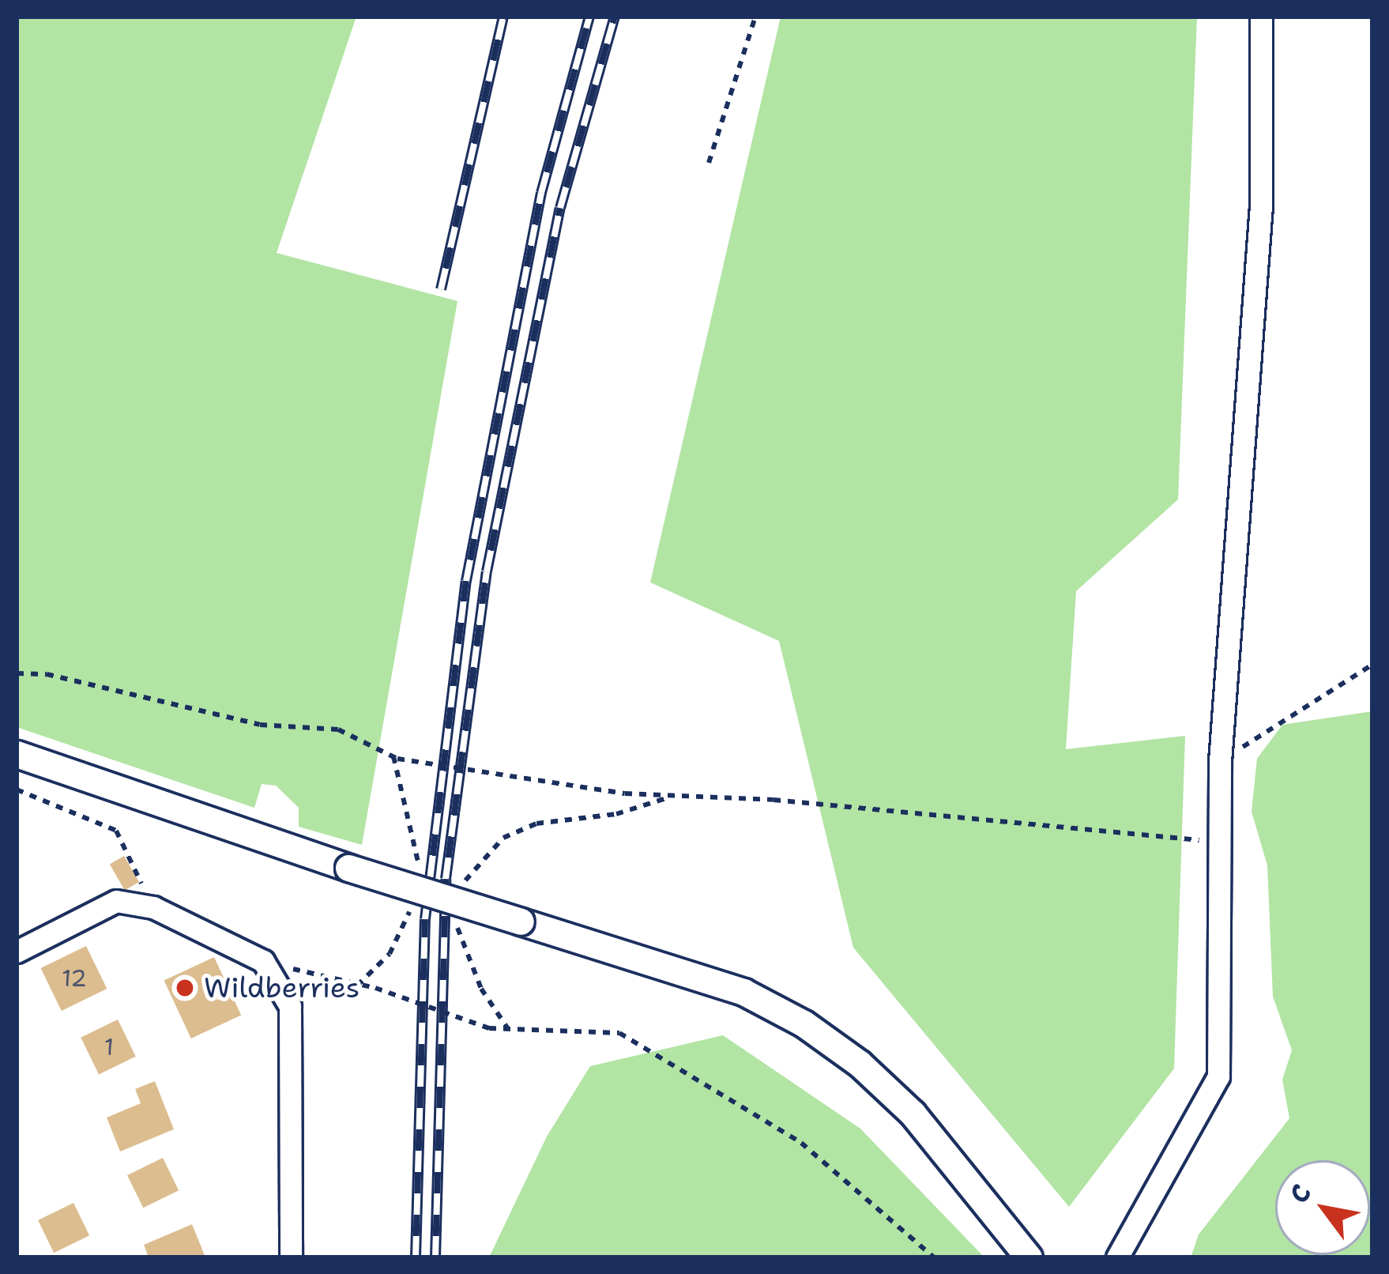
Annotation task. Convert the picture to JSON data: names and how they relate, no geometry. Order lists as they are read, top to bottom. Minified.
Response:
{"places":["Wildberries"],"house_numbers":["12","1"],"north":"top left"}
